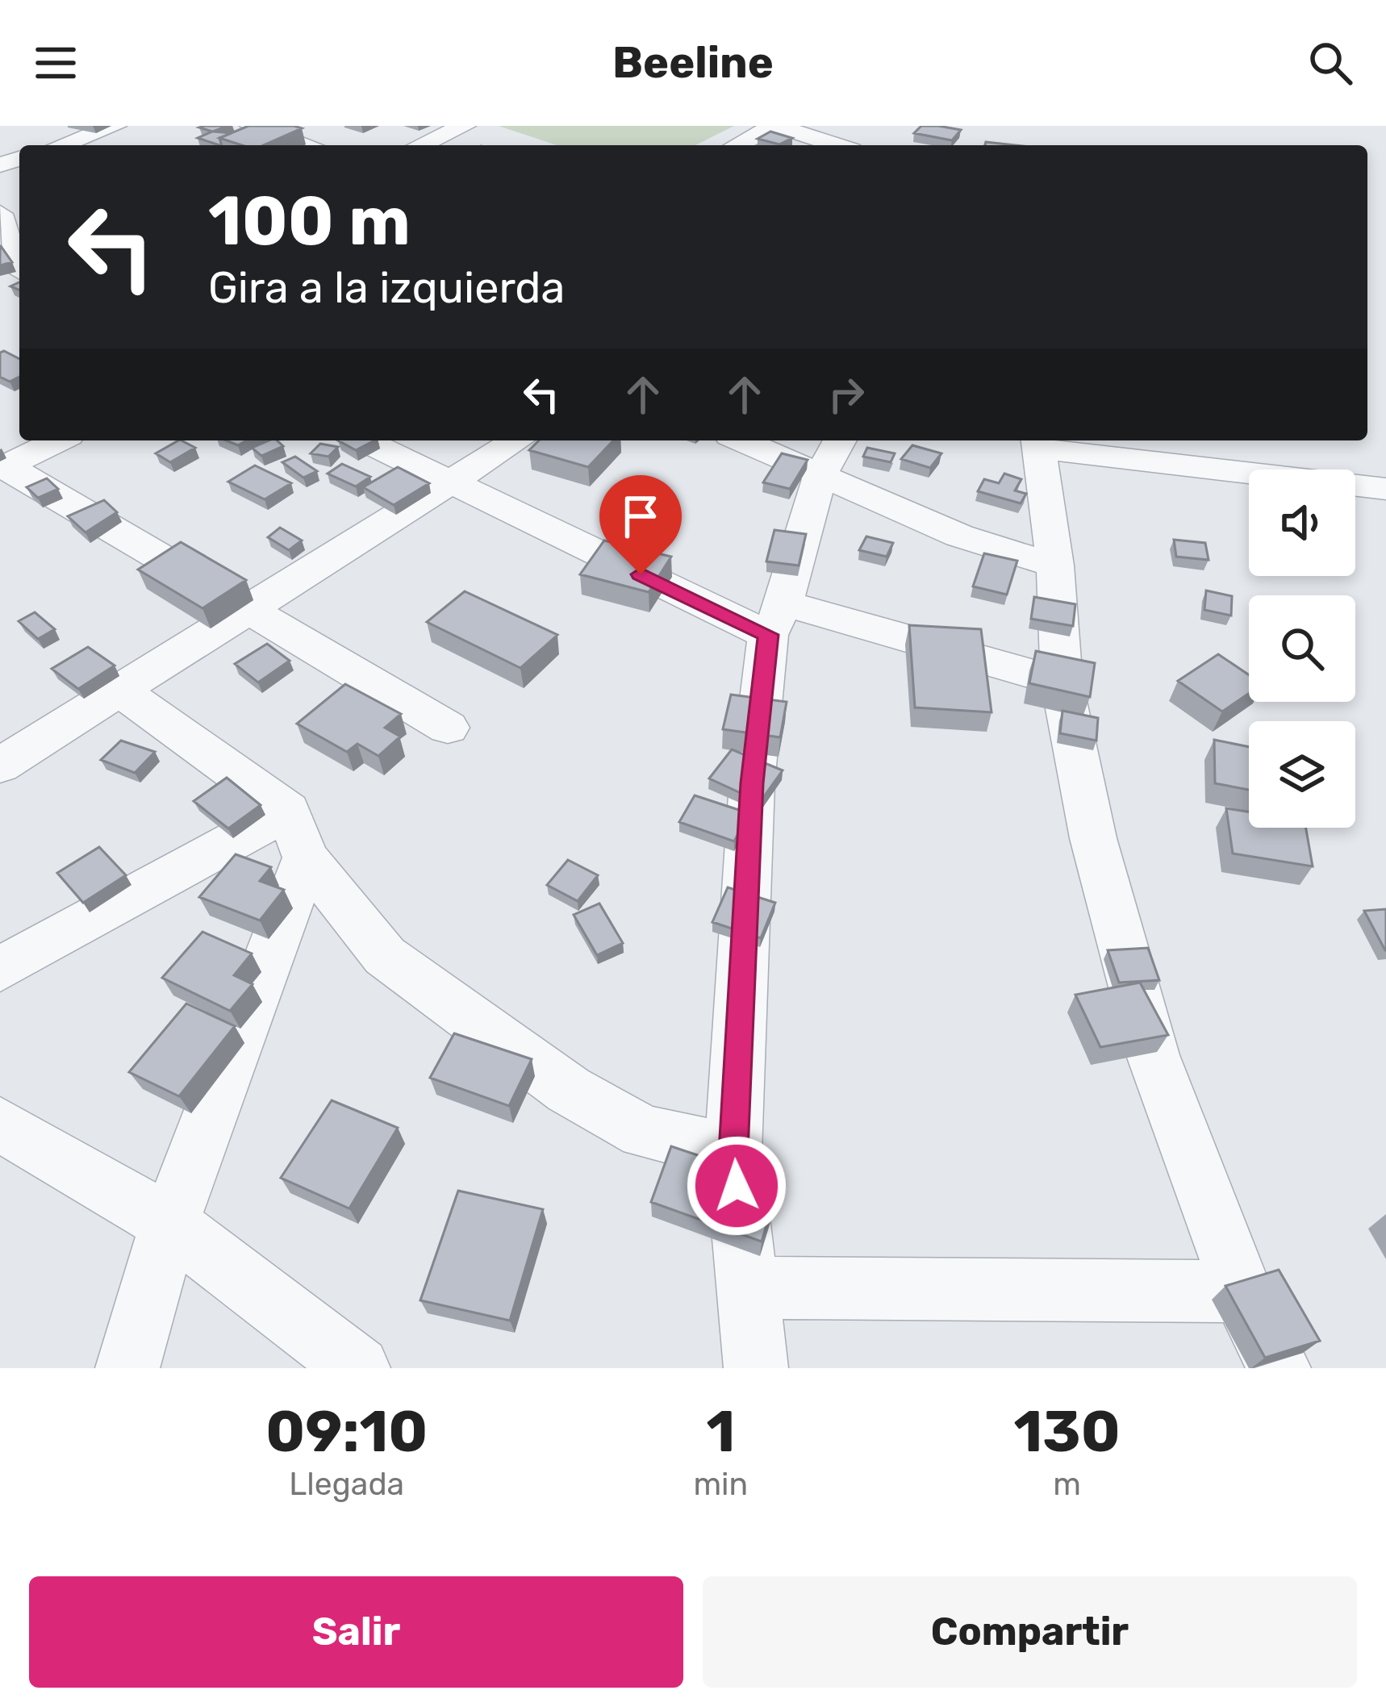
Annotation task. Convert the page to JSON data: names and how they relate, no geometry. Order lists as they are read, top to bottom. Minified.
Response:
{"page":{"header":"Beeline","turn":["100 m","Gira a la izquierda"],"eta":["09:10","Llegada","1","min","130","m"],"buttons":["Salir","Compartir"]}}
